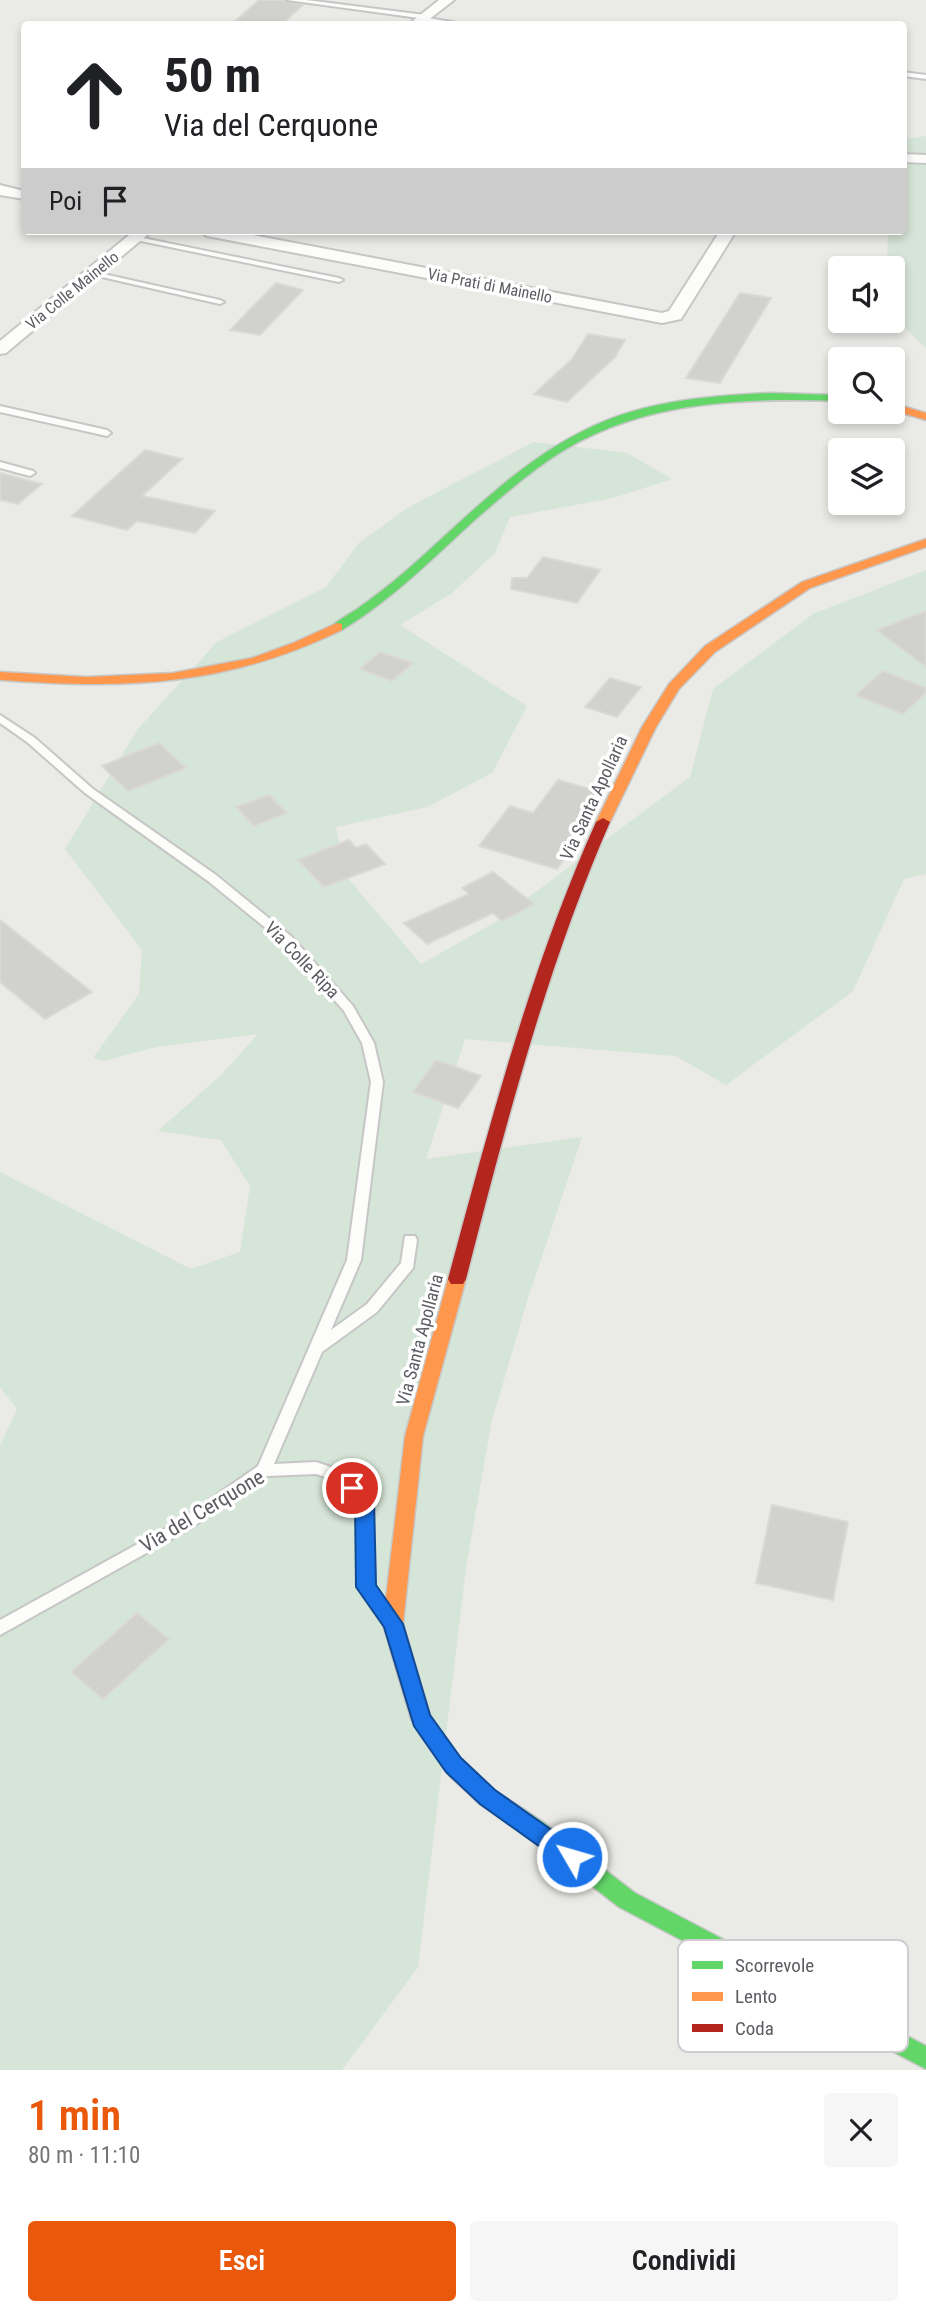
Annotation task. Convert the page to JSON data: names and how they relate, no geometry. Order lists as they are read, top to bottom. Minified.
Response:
{"streets":{"street":["Via Prati di Mainello","Via Colle Mainello","Via Santa Apollaria"],"lane":["Via Colle Ripa","Via del Cerquone"]},"crossings":[["Via Santa Apollaria","Via del Cerquone"],["Via Colle Ripa","Via del Cerquone"]],"legend":["Scorrevole","Lento","Coda"],"page":{"turn":["50 m","Via del Cerquone"],"then":"Poi","heading":["1 min","80 m · 11:10"],"buttons":["Esci","Condividi"]}}
